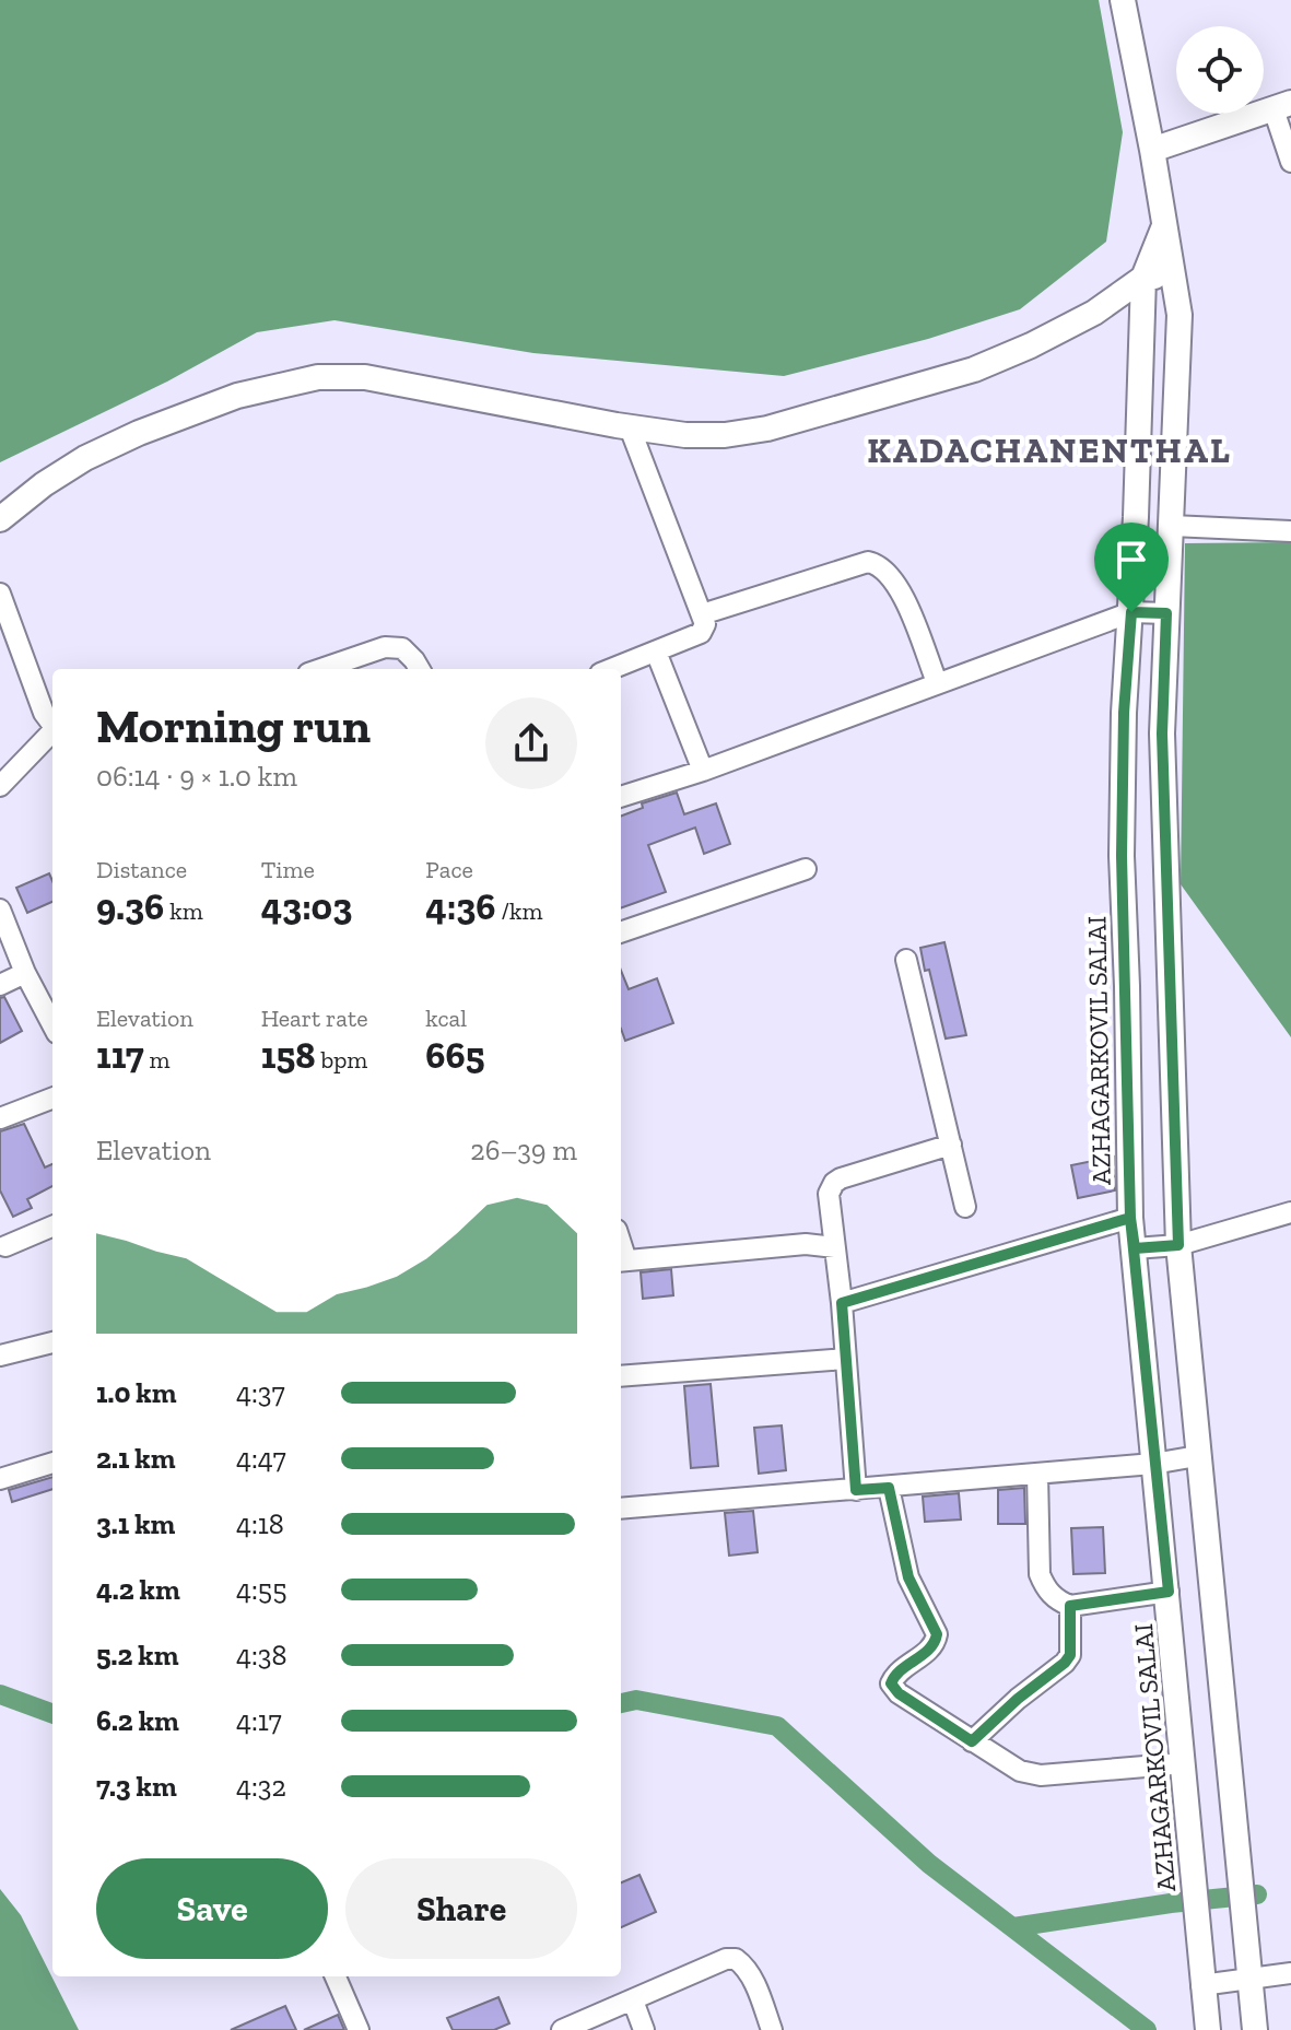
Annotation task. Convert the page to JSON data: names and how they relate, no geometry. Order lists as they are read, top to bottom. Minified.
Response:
{"streets":{"main road":["AZHAGARKOVIL SALAI"]},"districts":["KADACHANENTHAL"],"page":{"heading":["Morning run","06:14 · 9 × 1.0 km"],"stats":[["Distance","9.36 km"],["Time","43:03"],["Pace","4:36 /km"],["Elevation","117 m"],["Heart rate","158 bpm"],["kcal","665"]],"chart":["Elevation","26–39 m"],"list":[{"name":"1.0 km","note":"4:37"},{"name":"2.1 km","note":"4:47"},{"name":"3.1 km","note":"4:18"},{"name":"4.2 km","note":"4:55"},{"name":"5.2 km","note":"4:38"},{"name":"6.2 km","note":"4:17"},{"name":"7.3 km","note":"4:32"}],"buttons":["Save","Share"]}}
